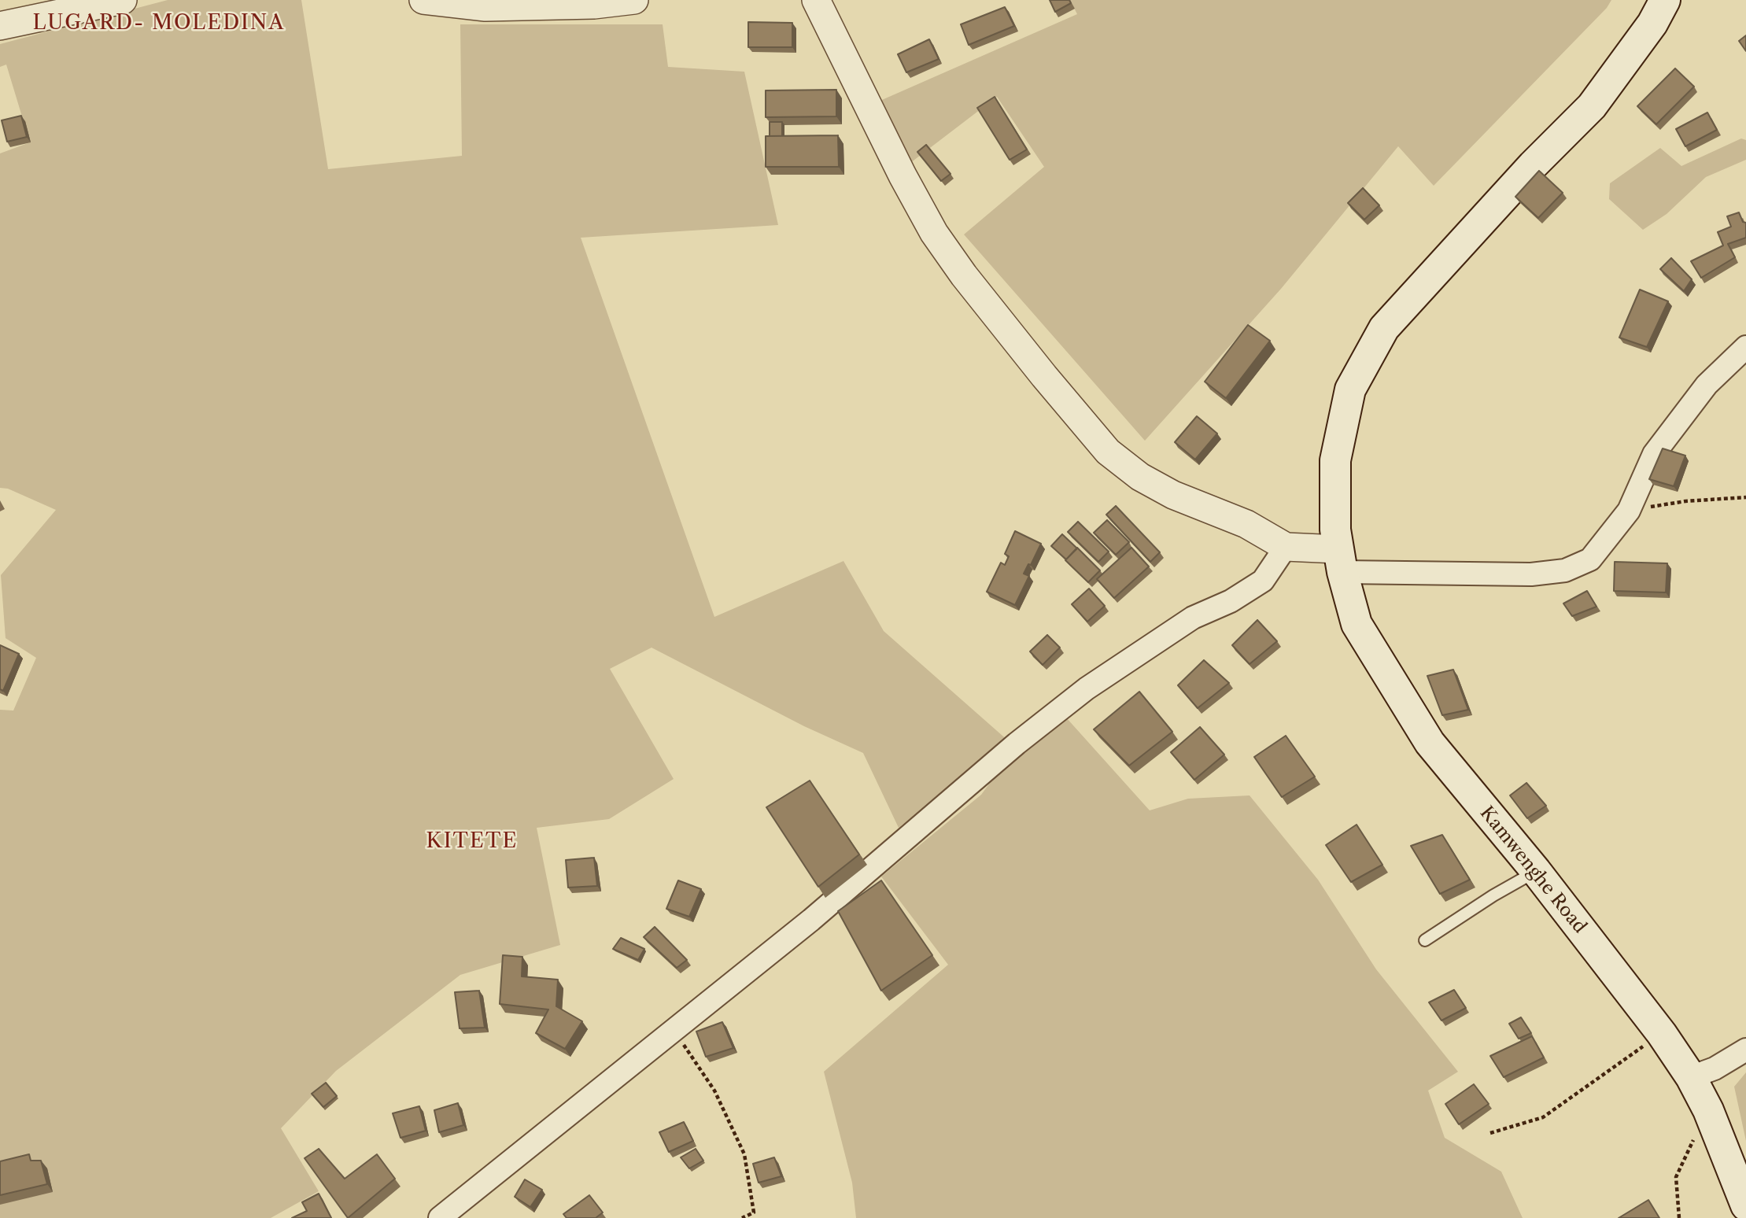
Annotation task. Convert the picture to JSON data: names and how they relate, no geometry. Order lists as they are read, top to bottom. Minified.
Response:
{"streets":{"main road":["Kamwenghe Road"]},"districts":["LUGARD- MOLEDINA","KITETE"]}
